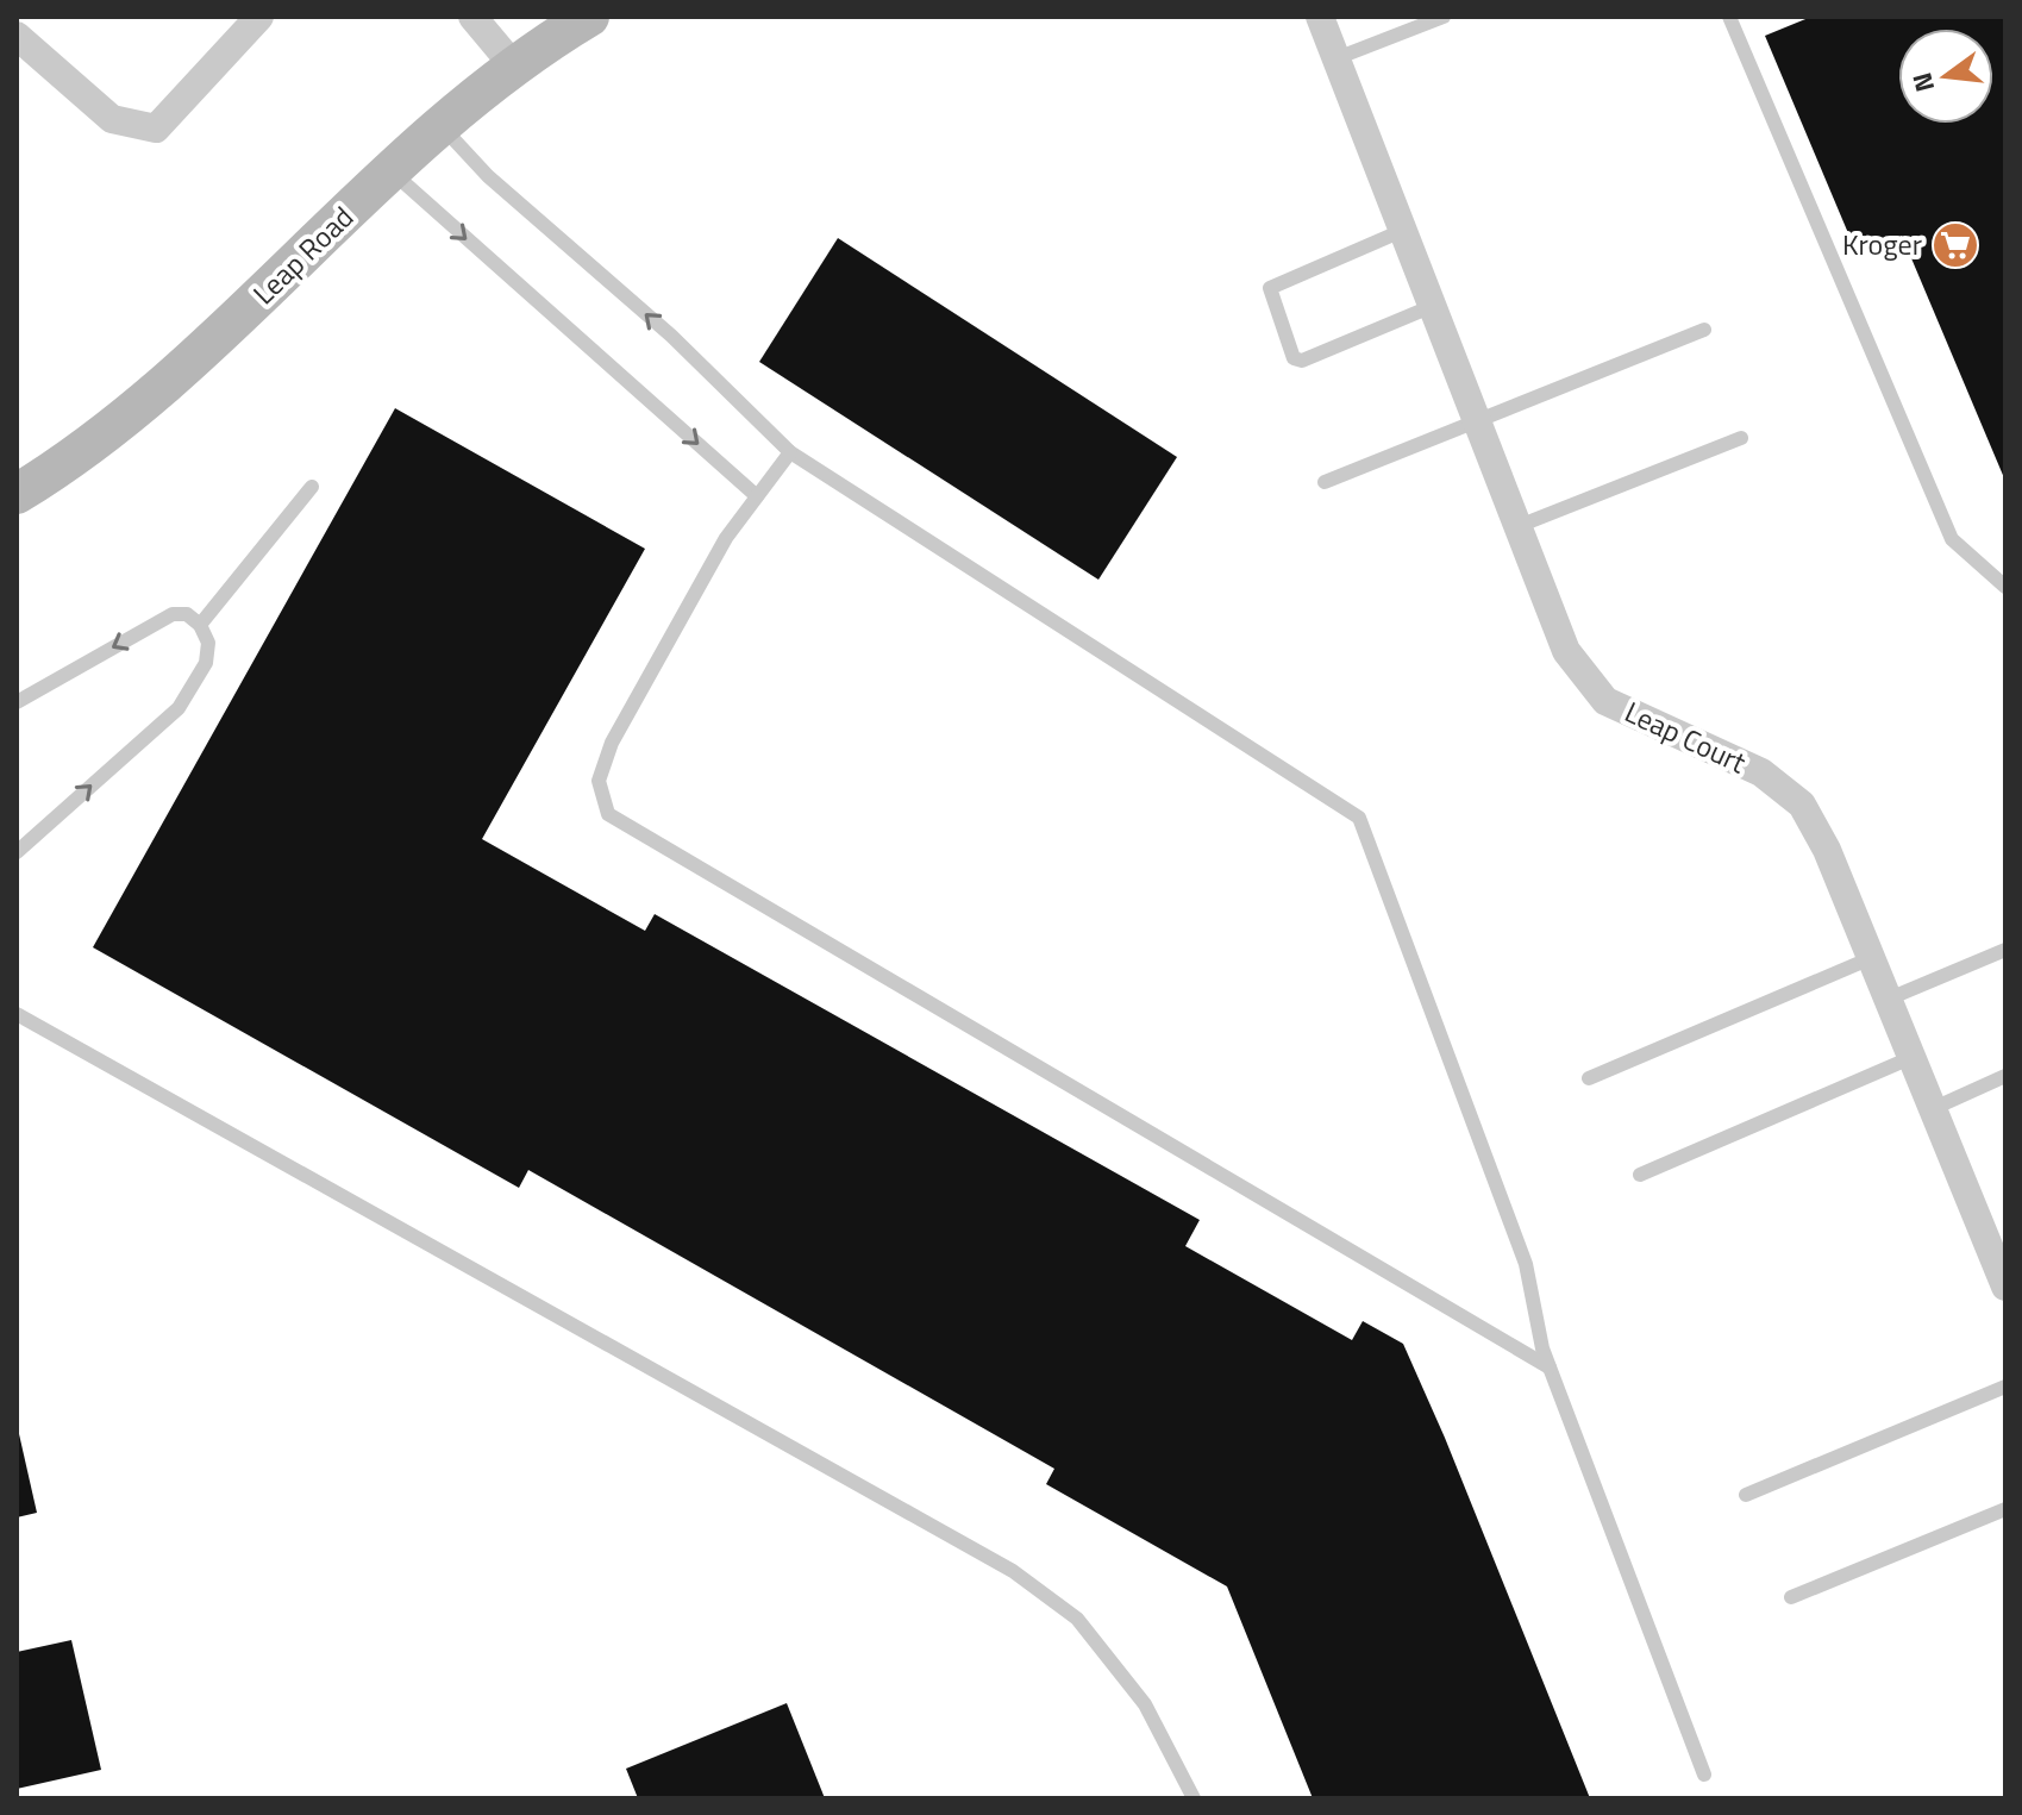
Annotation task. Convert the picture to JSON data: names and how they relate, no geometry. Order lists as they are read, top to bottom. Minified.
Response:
{"streets":{"street":["Leap Road","Leap Court"]},"places":{"supermarket":["Kroger"]},"north":"left"}
